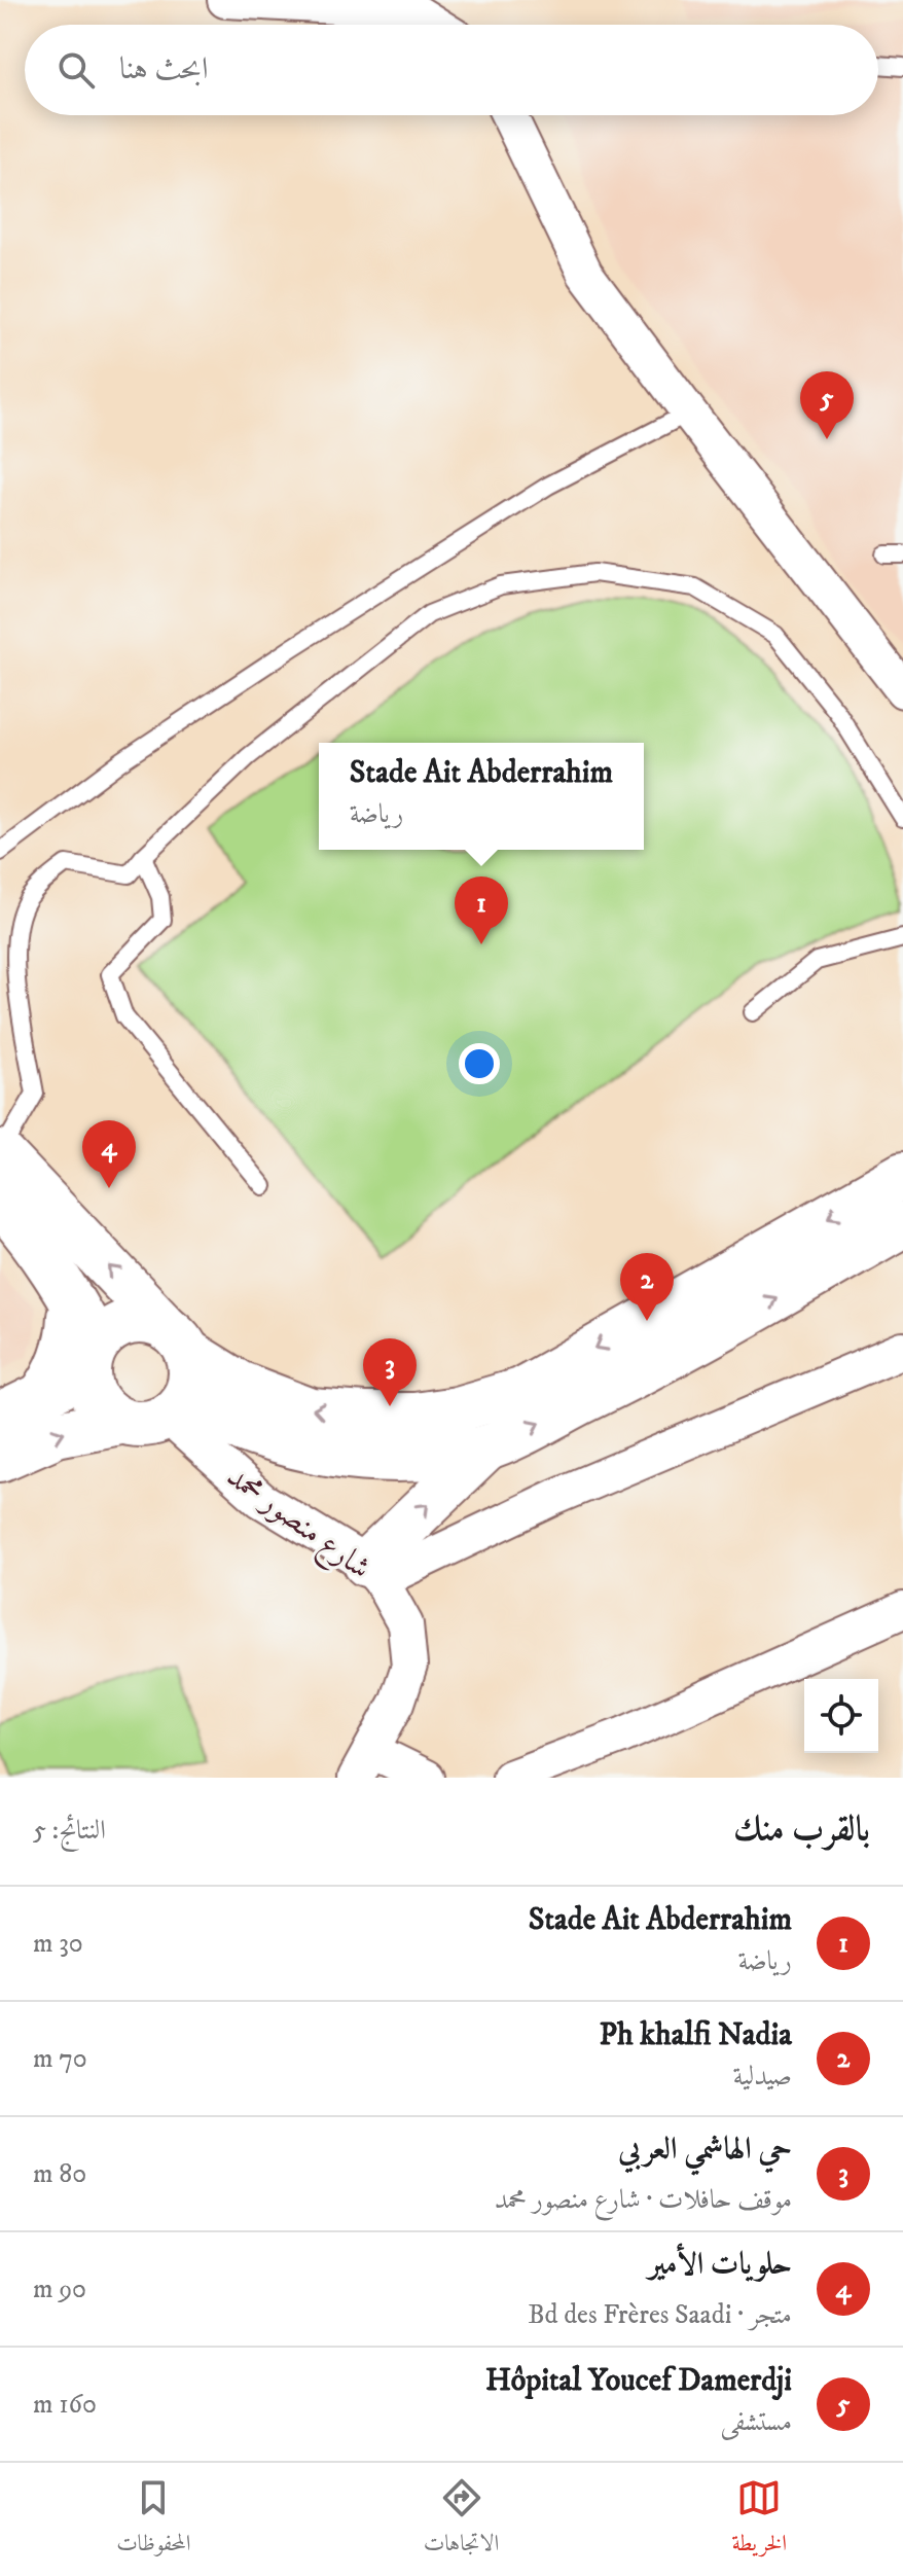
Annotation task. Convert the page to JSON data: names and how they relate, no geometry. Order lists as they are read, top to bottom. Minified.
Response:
{"streets":{"street":["شارع منصور محمد"]},"page":{"search":"ابحث هنا","pins":["5","1","4","2","3"],"popup":["Stade Ait Abderrahim","رياضة"],"heading":["بالقرب منك","النتائج: 5"],"list":[{"mark":"1","name":"Stade Ait Abderrahim","note":"رياضة","value":"30 m"},{"mark":"2","name":"Ph khalfi Nadia","note":"صيدلية","value":"70 m"},{"mark":"3","name":"حي الهاشمي العربي","note":"موقف حافلات · شارع منصور محمد","value":"80 m"},{"mark":"4","name":"حلويات الأمير","note":"متجر · Bd des Frères Saadi","value":"90 m"},{"mark":"5","name":"Hôpital Youcef Damerdji","note":"مستشفى","value":"160 m"}],"nav":["الخريطة","الاتجاهات","المحفوظات"]}}
